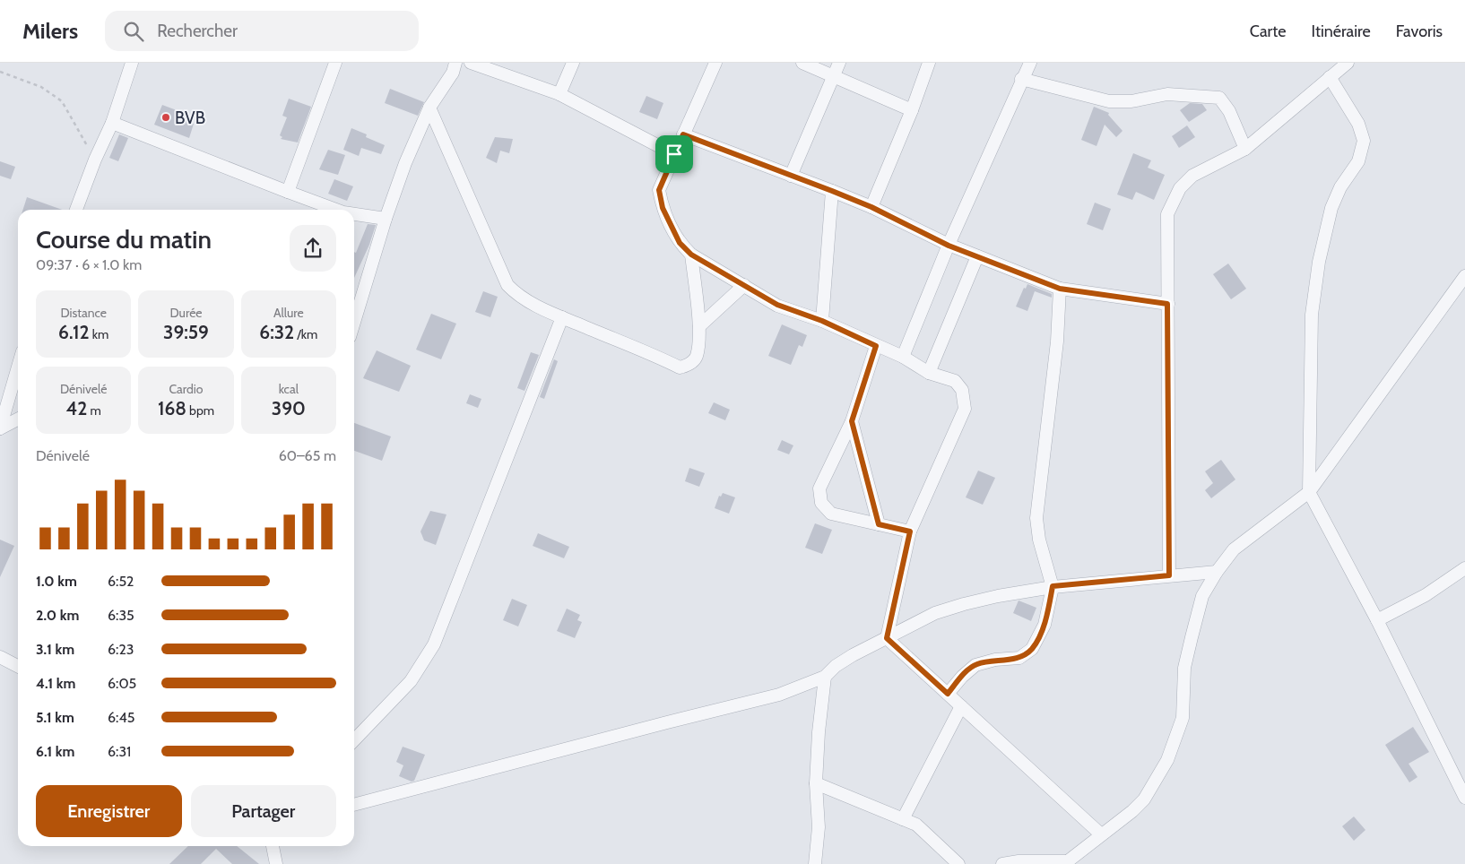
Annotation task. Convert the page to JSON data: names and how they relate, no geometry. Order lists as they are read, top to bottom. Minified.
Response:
{"places":["BVB"],"page":{"header":"Milers","search":"Rechercher","nav":["Carte","Itinéraire","Favoris"],"heading":["Course du matin","09:37 · 6 × 1.0 km"],"stats":[["Distance","6.12 km"],["Durée","39:59"],["Allure","6:32 /km"],["Dénivelé","42 m"],["Cardio","168 bpm"],["kcal","390"]],"chart":["Dénivelé","60–65 m"],"list":[{"name":"1.0 km","note":"6:52"},{"name":"2.0 km","note":"6:35"},{"name":"3.1 km","note":"6:23"},{"name":"4.1 km","note":"6:05"},{"name":"5.1 km","note":"6:45"},{"name":"6.1 km","note":"6:31"}],"buttons":["Enregistrer","Partager"]}}
